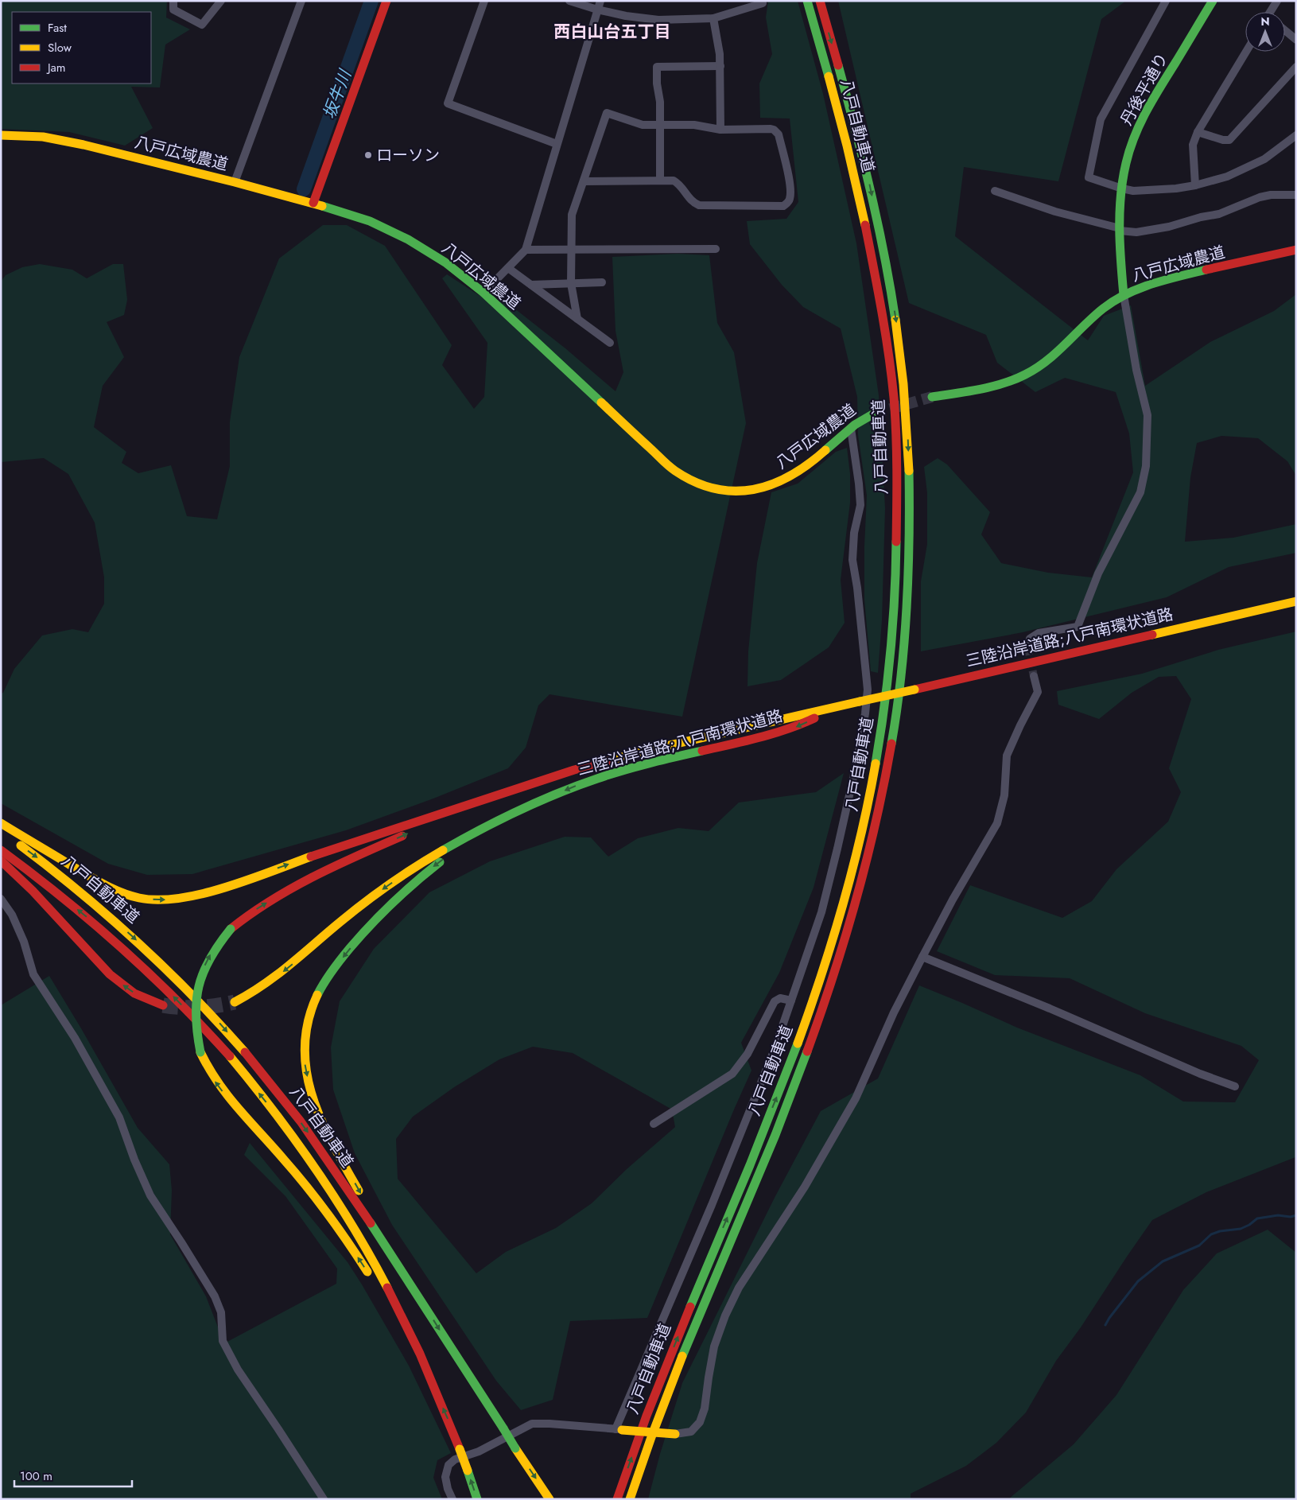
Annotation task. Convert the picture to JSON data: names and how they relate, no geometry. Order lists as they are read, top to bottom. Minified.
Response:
{"streets":{"main road":["丹後平通り","八戸自動車道","八戸広域農道","三陸沿岸道路;八戸南環状道路"]},"crossings":[["丹後平通り","八戸広域農道"]],"districts":["西白山台五丁目"],"water":["坂牛川"],"places":["ローソン"],"legend":["Fast","Slow","Jam"],"scale_bar":"100 m","north":"top"}
